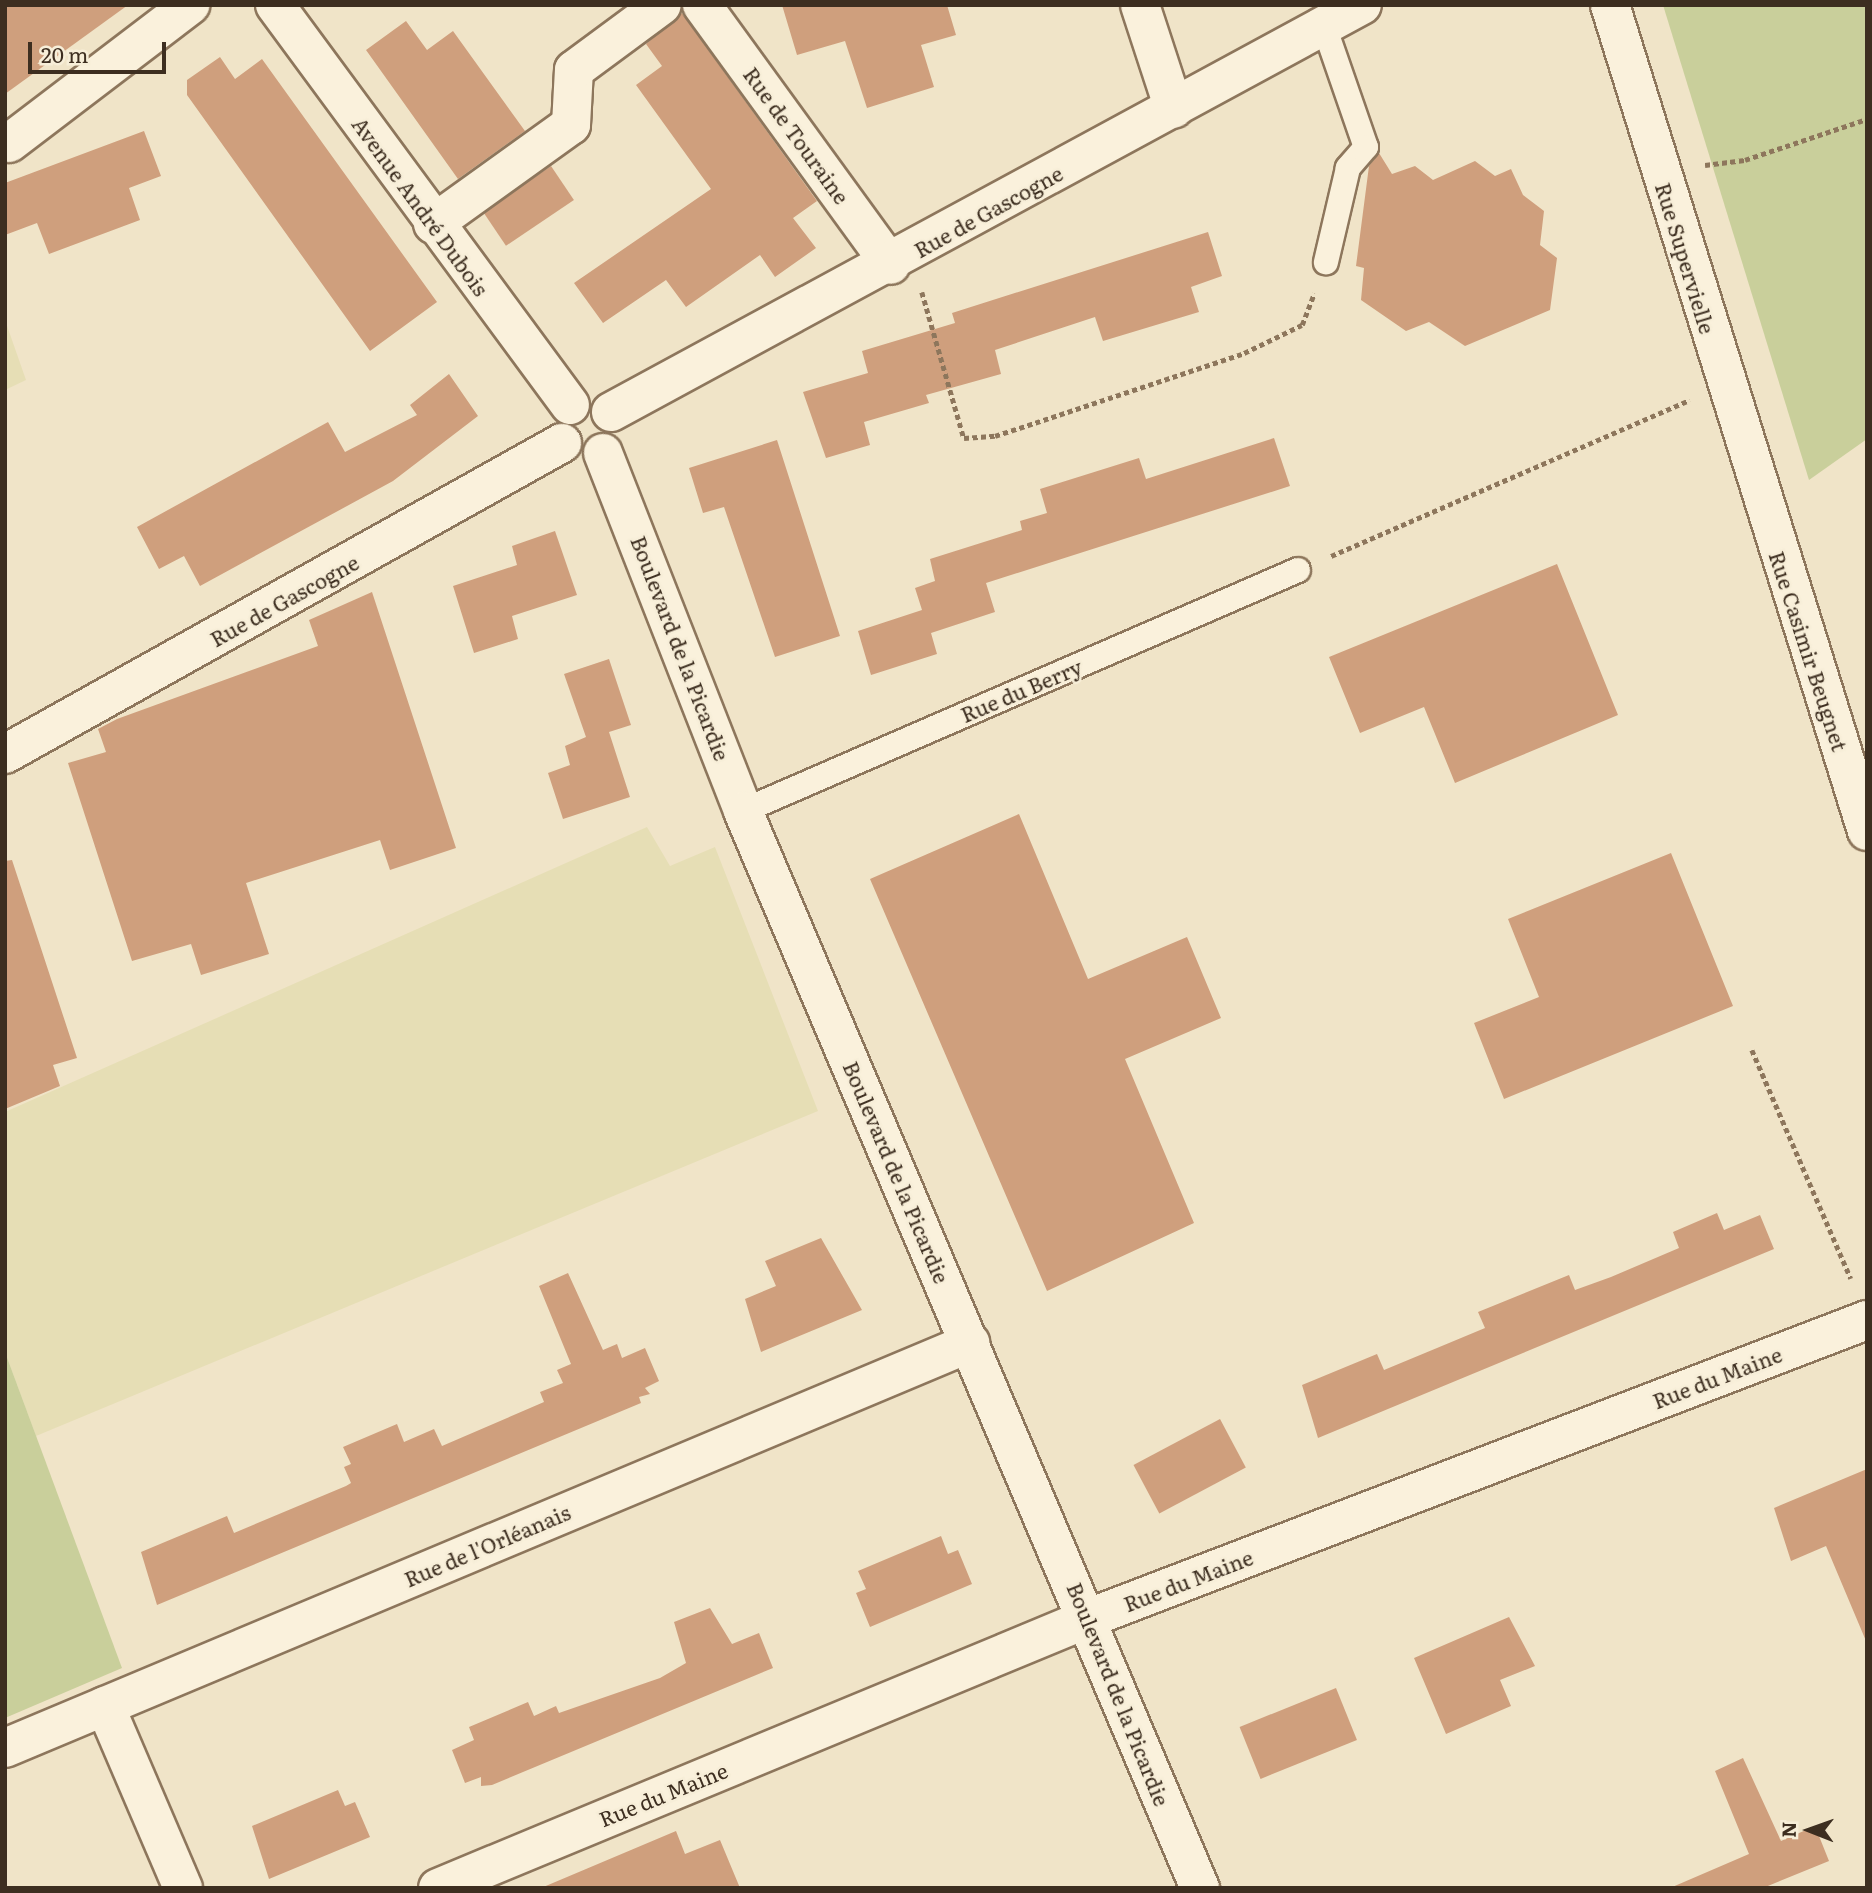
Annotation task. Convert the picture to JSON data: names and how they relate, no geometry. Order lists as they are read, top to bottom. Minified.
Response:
{"streets":{"street":["Rue de Touraine","Avenue André Dubois","Rue de Gascogne","Rue Supervielle","Boulevard de la Picardie","Rue Casimir Beugnet","Rue du Maine","Rue de l'Orléanais"],"lane":["Rue du Berry"]},"crossings":[["Rue de Touraine","Rue de Gascogne"],["Avenue André Dubois","Rue de Gascogne"],["Avenue André Dubois","Boulevard de la Picardie"],["Rue de Gascogne","Boulevard de la Picardie"],["Rue Supervielle","Rue Casimir Beugnet"],["Boulevard de la Picardie","Rue du Berry"],["Boulevard de la Picardie","Rue du Maine"],["Boulevard de la Picardie","Rue de l'Orléanais"]],"scale_bar":"20 m","north":"left"}
